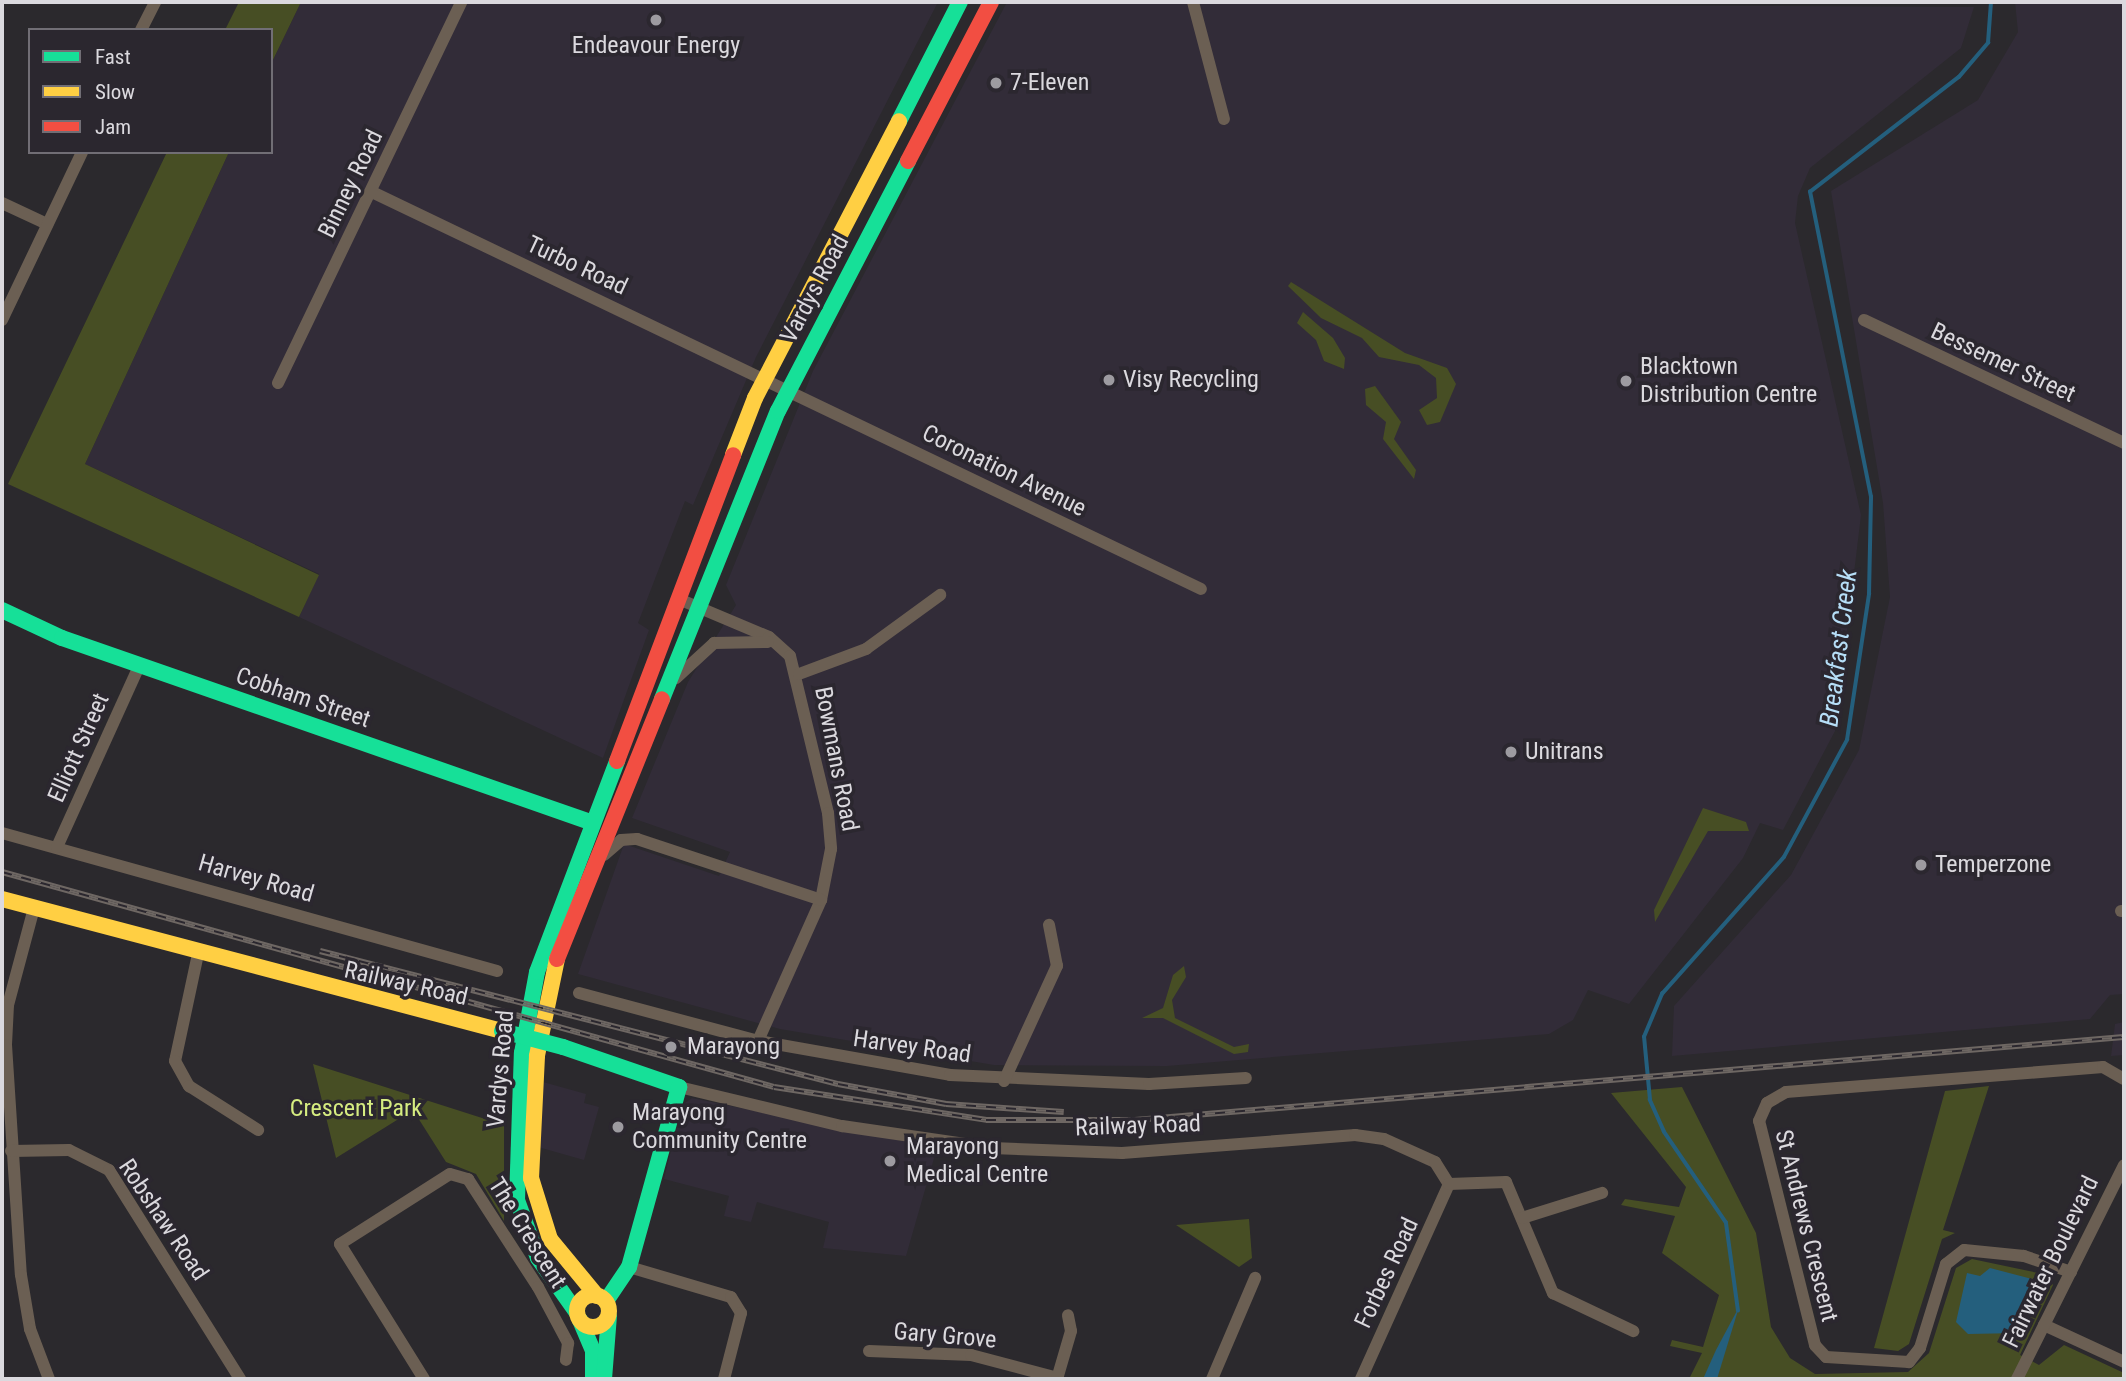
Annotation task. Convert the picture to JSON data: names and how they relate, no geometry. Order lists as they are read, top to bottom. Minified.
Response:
{"streets":{"main road":["Vardys Road","Cobham Street","Railway Road"],"street":["Binney Road","Turbo Road","Bessemer Street","Coronation Avenue","Elliott Street","Bowmans Road","Harvey Road","Robshaw Road","St Andrews Crescent","The Crescent","Fairwater Boulevard","Forbes Road","Gary Grove"]},"crossings":[["Binney Road","Turbo Road"],["Turbo Road","Vardys Road"],["Turbo Road","Coronation Avenue"],["Vardys Road","Coronation Avenue"],["Vardys Road","Cobham Street"],["Cobham Street","Elliott Street"],["Elliott Street","Harvey Road"],["Bowmans Road","Harvey Road"],["Railway Road","Forbes Road"],["St Andrews Crescent","Fairwater Boulevard"]],"water":["Breakfast Creek"],"parks":["Crescent Park"],"places":["Endeavour Energy","7-Eleven","Visy Recycling","Blacktown Distribution Centre","Unitrans","Temperzone","Marayong","Marayong Community Centre","Marayong Medical Centre"],"legend":["Fast","Slow","Jam"]}
